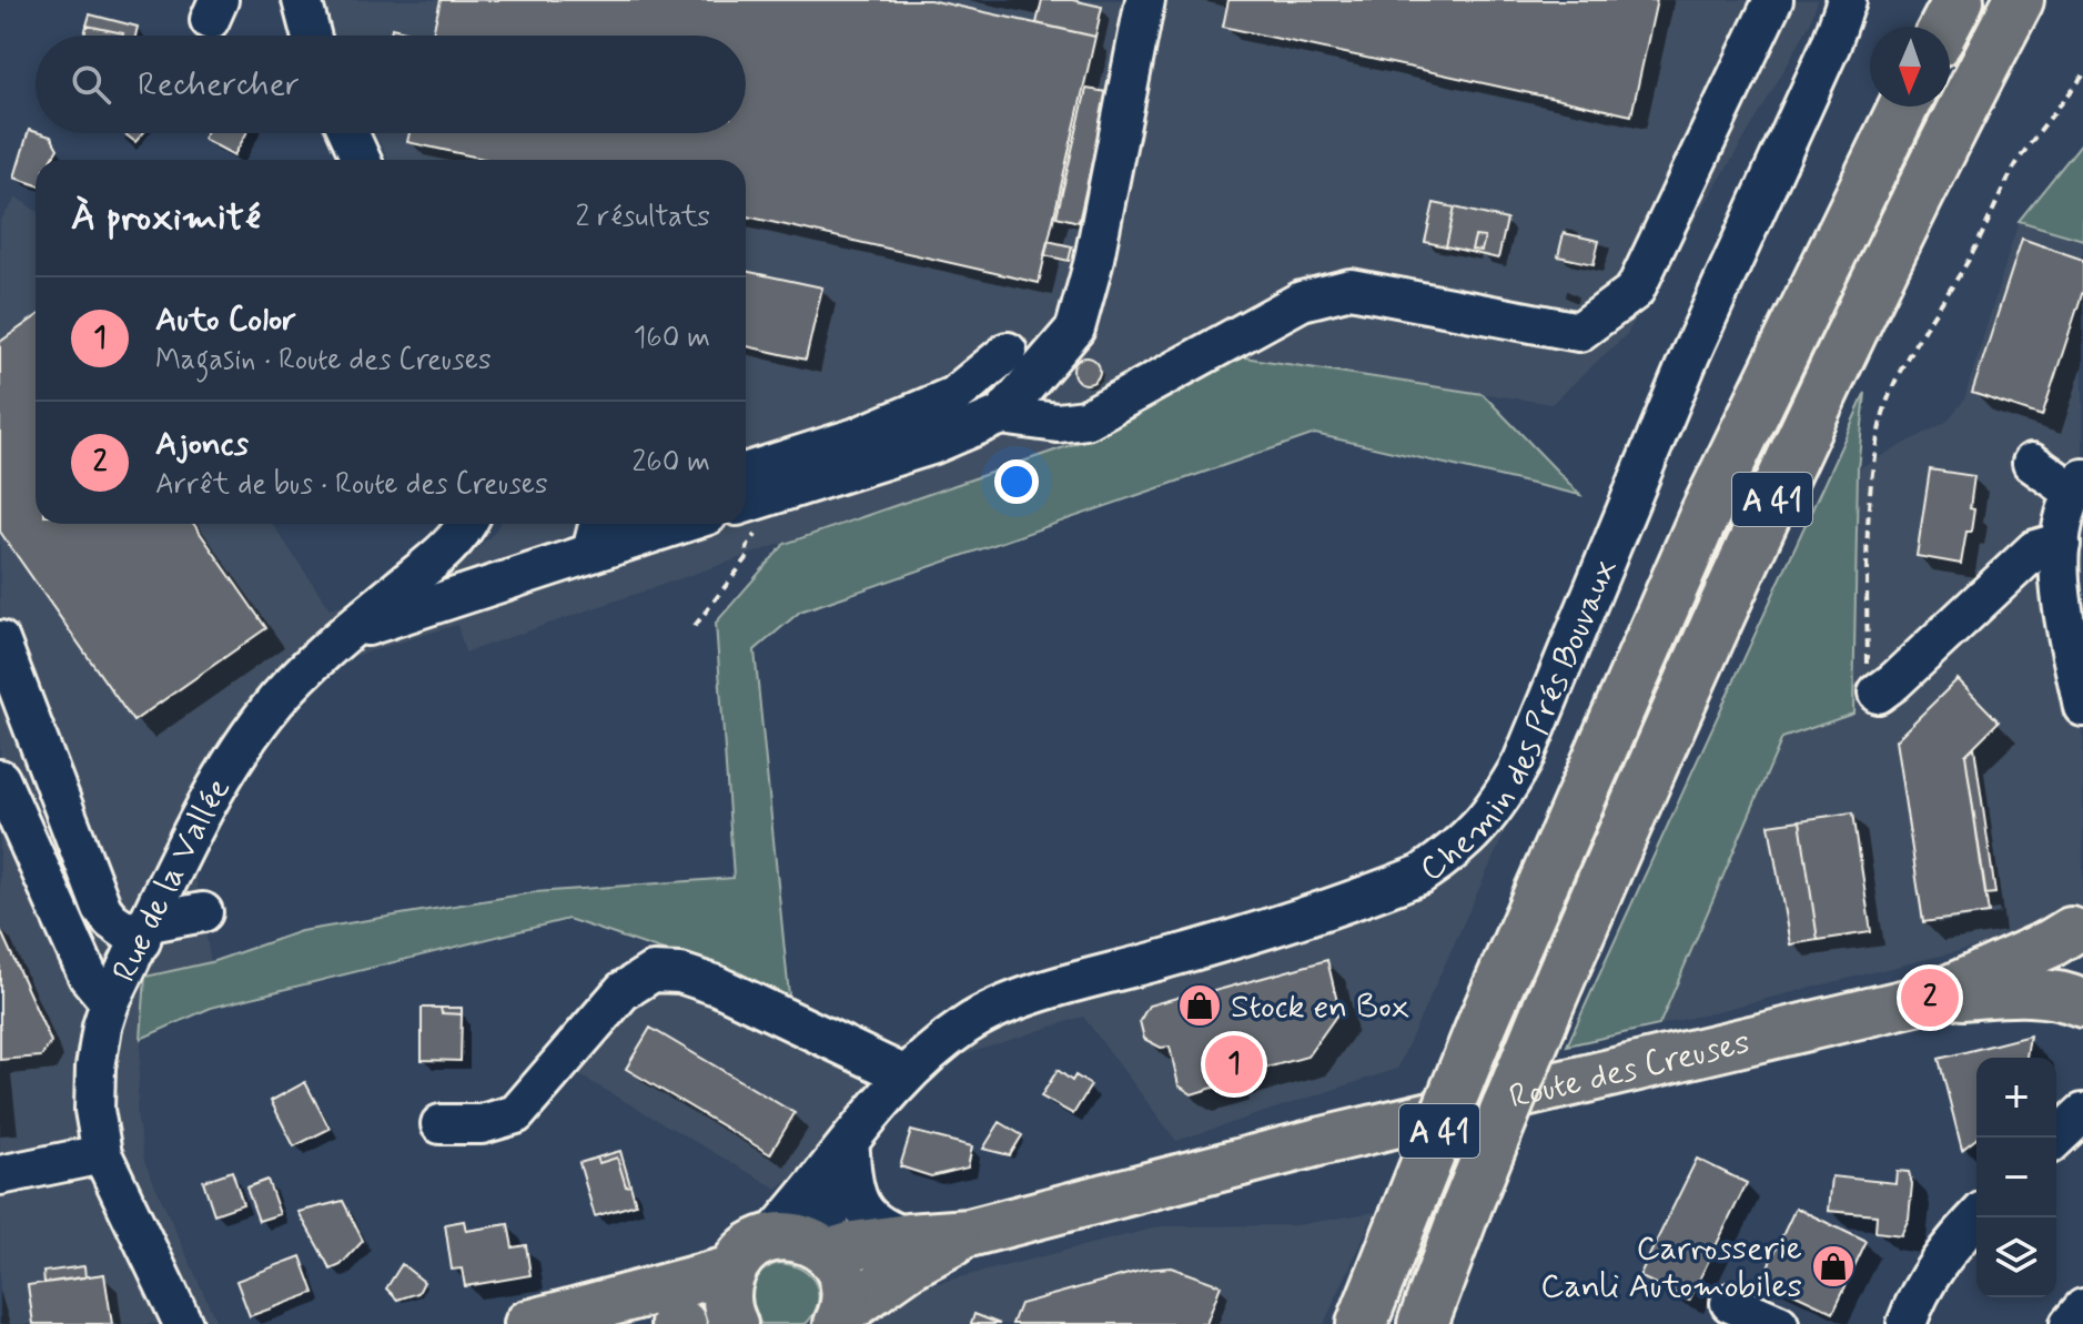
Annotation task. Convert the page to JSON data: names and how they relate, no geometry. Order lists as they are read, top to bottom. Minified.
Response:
{"streets":{"highway":["A 41"],"main road":["Route des Creuses"],"street":["Chemin des Prés Bouvaux","Rue de la Vallée"]},"places":{"shop":["Stock en Box","Carrosserie Canli Automobiles"]},"north":"bottom","page":{"search":"Rechercher","heading":["À proximité","2 résultats"],"list":[{"mark":"1","name":"Auto Color","note":"Magasin · Route des Creuses","value":"160 m"},{"mark":"2","name":"Ajoncs","note":"Arrêt de bus · Route des Creuses","value":"260 m"}],"pins":["2","1"],"map_buttons":["+","−"]}}
